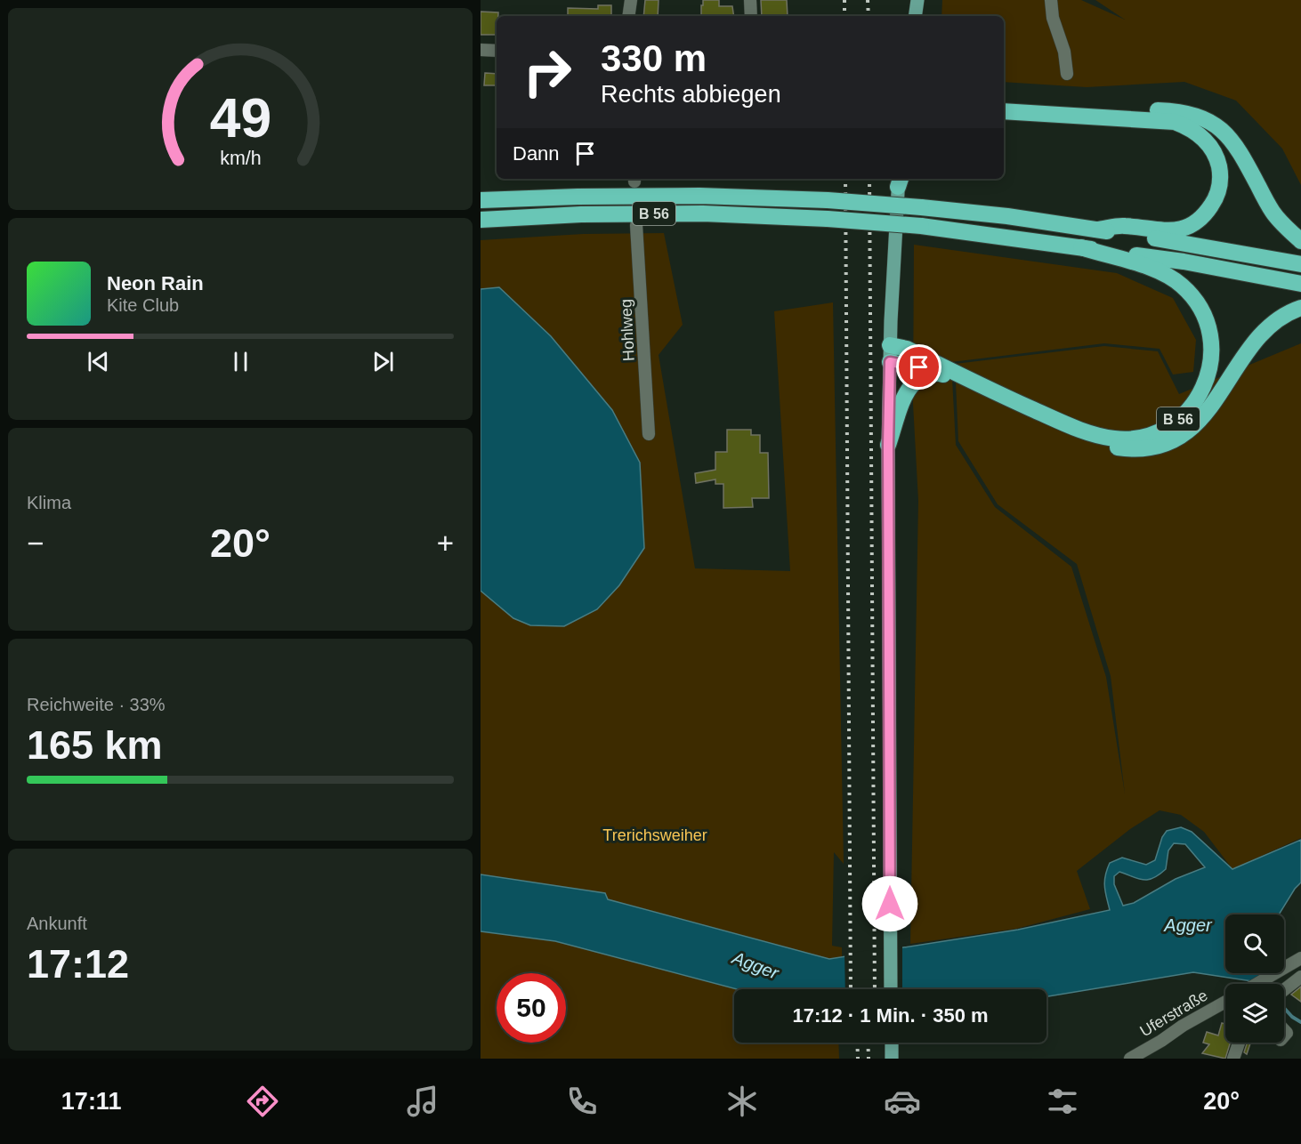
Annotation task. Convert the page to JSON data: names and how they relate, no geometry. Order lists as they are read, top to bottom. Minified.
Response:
{"streets":{"highway":["B 56"],"street":["Hohlweg","Uferstraße"]},"water":["Agger"],"parks":["Trerichsweiher"],"page":{"turn":["330 m","Rechts abbiegen"],"then":"Dann","song":["Neon Rain","Kite Club"],"tile":["Klima",["Reichweite · 33%","165 km"],["Ankunft","17:12"]],"heat":["−","20°","+"],"limit":"50","trip":"17:12 · 1 Min. · 350 m","tabs":["17:11","20°"],"gauge":["49","km/h"]}}
